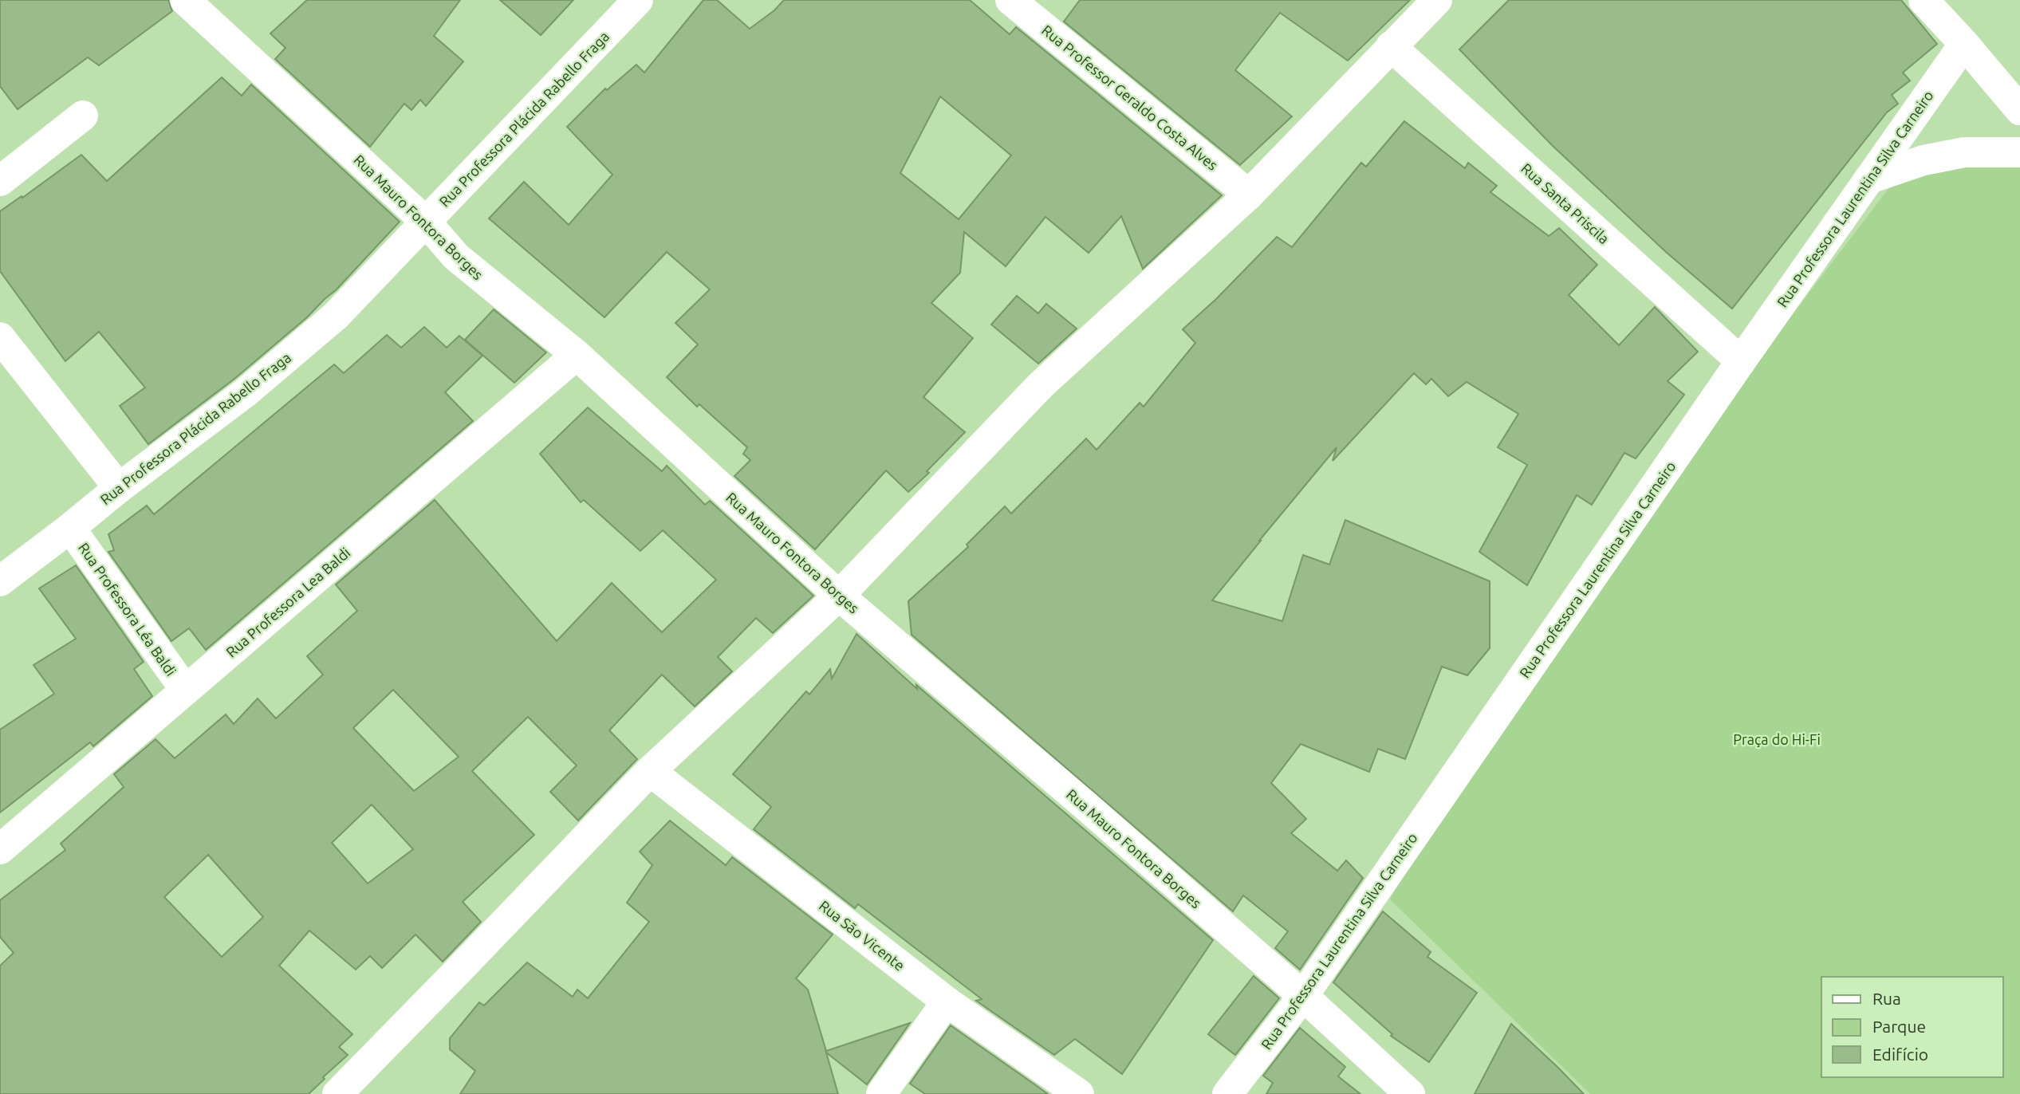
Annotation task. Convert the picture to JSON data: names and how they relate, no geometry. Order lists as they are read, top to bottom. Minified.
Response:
{"streets":{"street":["Rua Professor Geraldo Costa Alves","Rua Professora Plácida Rabello Fraga","Rua Professora Laurentina Silva Carneiro","Rua Santa Priscila","Rua Mauro Fontora Borges","Rua Professora Lea Baldi","Rua Professora Léa Baldi","Rua São Vicente"]},"crossings":[["Rua Professora Plácida Rabello Fraga","Rua Mauro Fontora Borges"],["Rua Professora Plácida Rabello Fraga","Rua Professora Léa Baldi"],["Rua Professora Laurentina Silva Carneiro","Rua Santa Priscila"],["Rua Professora Laurentina Silva Carneiro","Rua Mauro Fontora Borges"],["Rua Mauro Fontora Borges","Rua Professora Lea Baldi"],["Rua Professora Lea Baldi","Rua Professora Léa Baldi"]],"parks":["Praça do Hi-Fi"],"legend":["Rua","Parque","Edifício"]}
